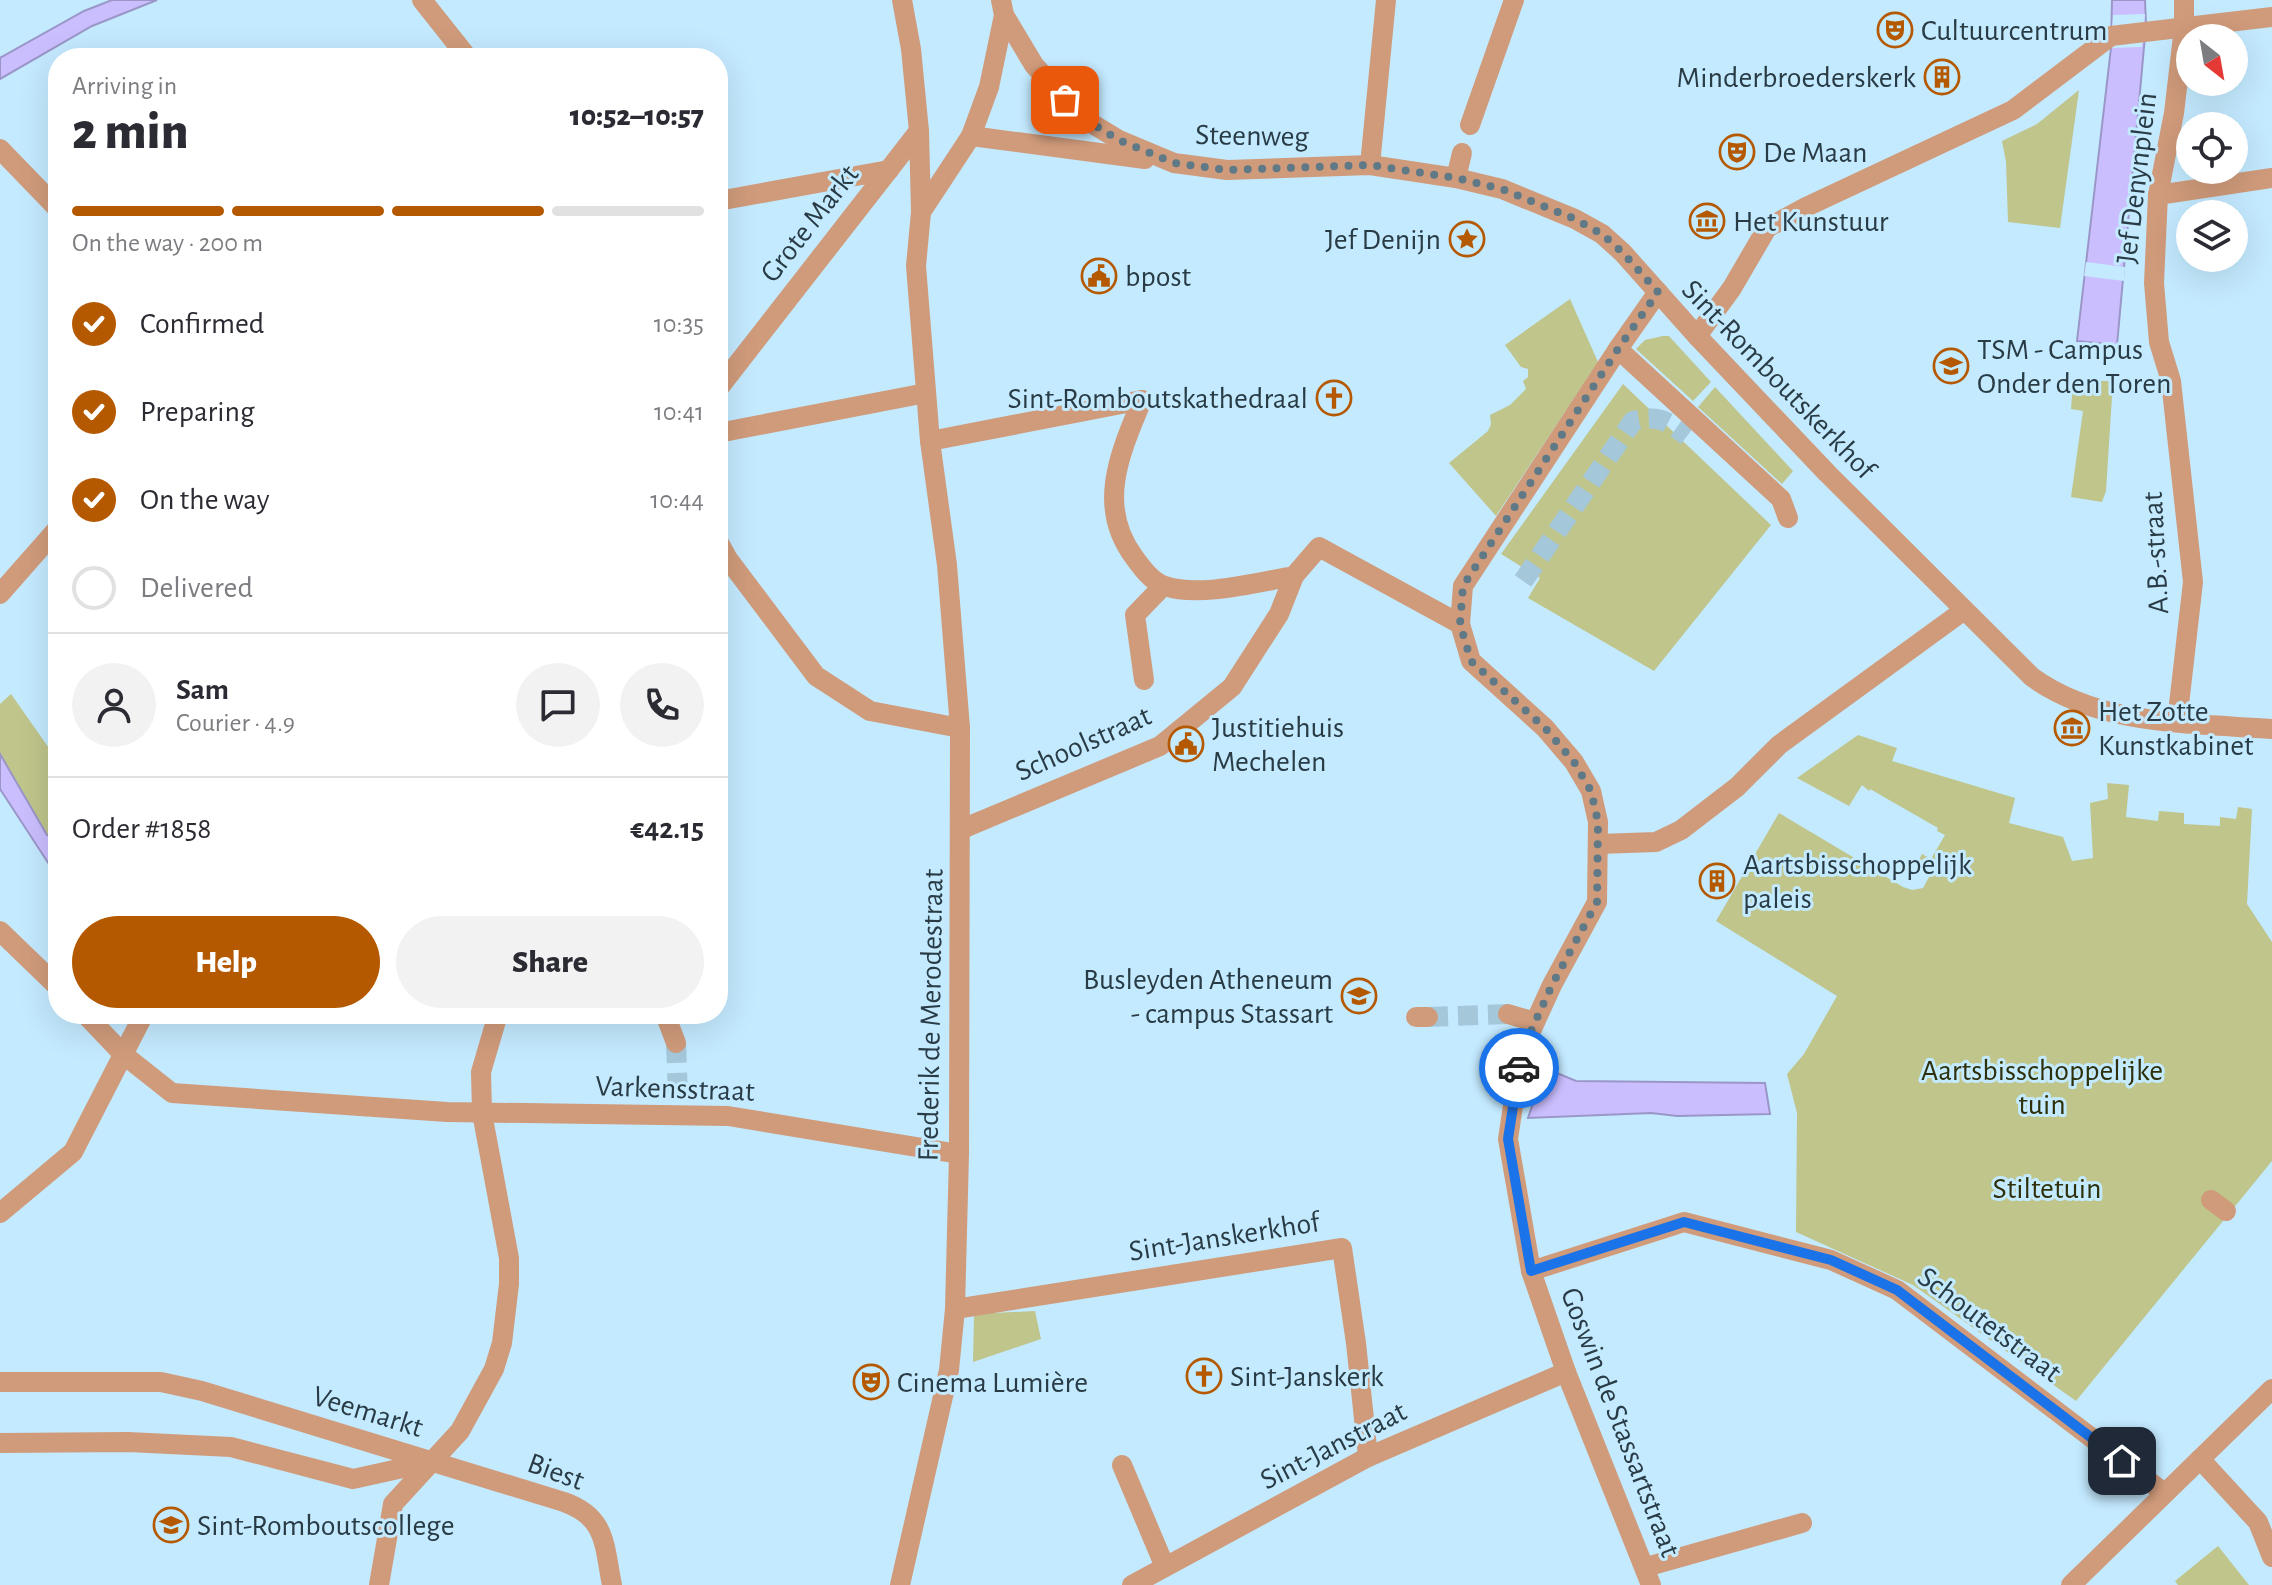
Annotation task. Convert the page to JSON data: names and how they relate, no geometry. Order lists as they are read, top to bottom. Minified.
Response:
{"streets":{"street":["Steenweg","Jef Denynplein","Grote Markt","Sint-Romboutskerkhof","A.B.-straat","Schoolstraat","Frederik de Merodestraat","Varkensstraat","Sint-Janskerkhof","Schoutetstraat","Veemarkt","Goswin de Stassartstraat","Sint-Janstraat","Biest"]},"crossings":[["Steenweg","Sint-Romboutskerkhof"],["Jef Denynplein","A.B.-straat"],["Sint-Romboutskerkhof","A.B.-straat"],["Sint-Romboutskerkhof","Goswin de Stassartstraat"],["Schoolstraat","Frederik de Merodestraat"],["Frederik de Merodestraat","Varkensstraat"],["Frederik de Merodestraat","Sint-Janskerkhof"],["Sint-Janskerkhof","Sint-Janstraat"],["Schoutetstraat","Goswin de Stassartstraat"],["Veemarkt","Biest"],["Goswin de Stassartstraat","Sint-Janstraat"]],"parks":["Aartsbisschoppelijke tuin","Stiltetuin"],"places":{"theatre":["Cultuurcentrum","De Maan","Cinema Lumière"],"building":["Minderbroederskerk","Aartsbisschoppelijk paleis"],"museum":["Het Kunstuur","Het Zotte Kunstkabinet"],"place":["Jef Denijn"],"public building":["bpost","Justitiehuis Mechelen"],"school or university":["TSM - Campus Onder den Toren","Busleyden Atheneum - campus Stassart","Sint-Romboutscollege"],"church":["Sint-Romboutskathedraal","Sint-Janskerk"]},"north":"bottom right","page":{"heading":["2 min","Arriving in","10:52–10:57"],"panel":["Sam","Courier · 4.9","Order #1858","€42.15"],"bar":"On the way · 200 m","list":[["Confirmed","10:35"],["Preparing","10:41"],["On the way","10:44"],"Delivered"],"buttons":["Help","Share"]}}
